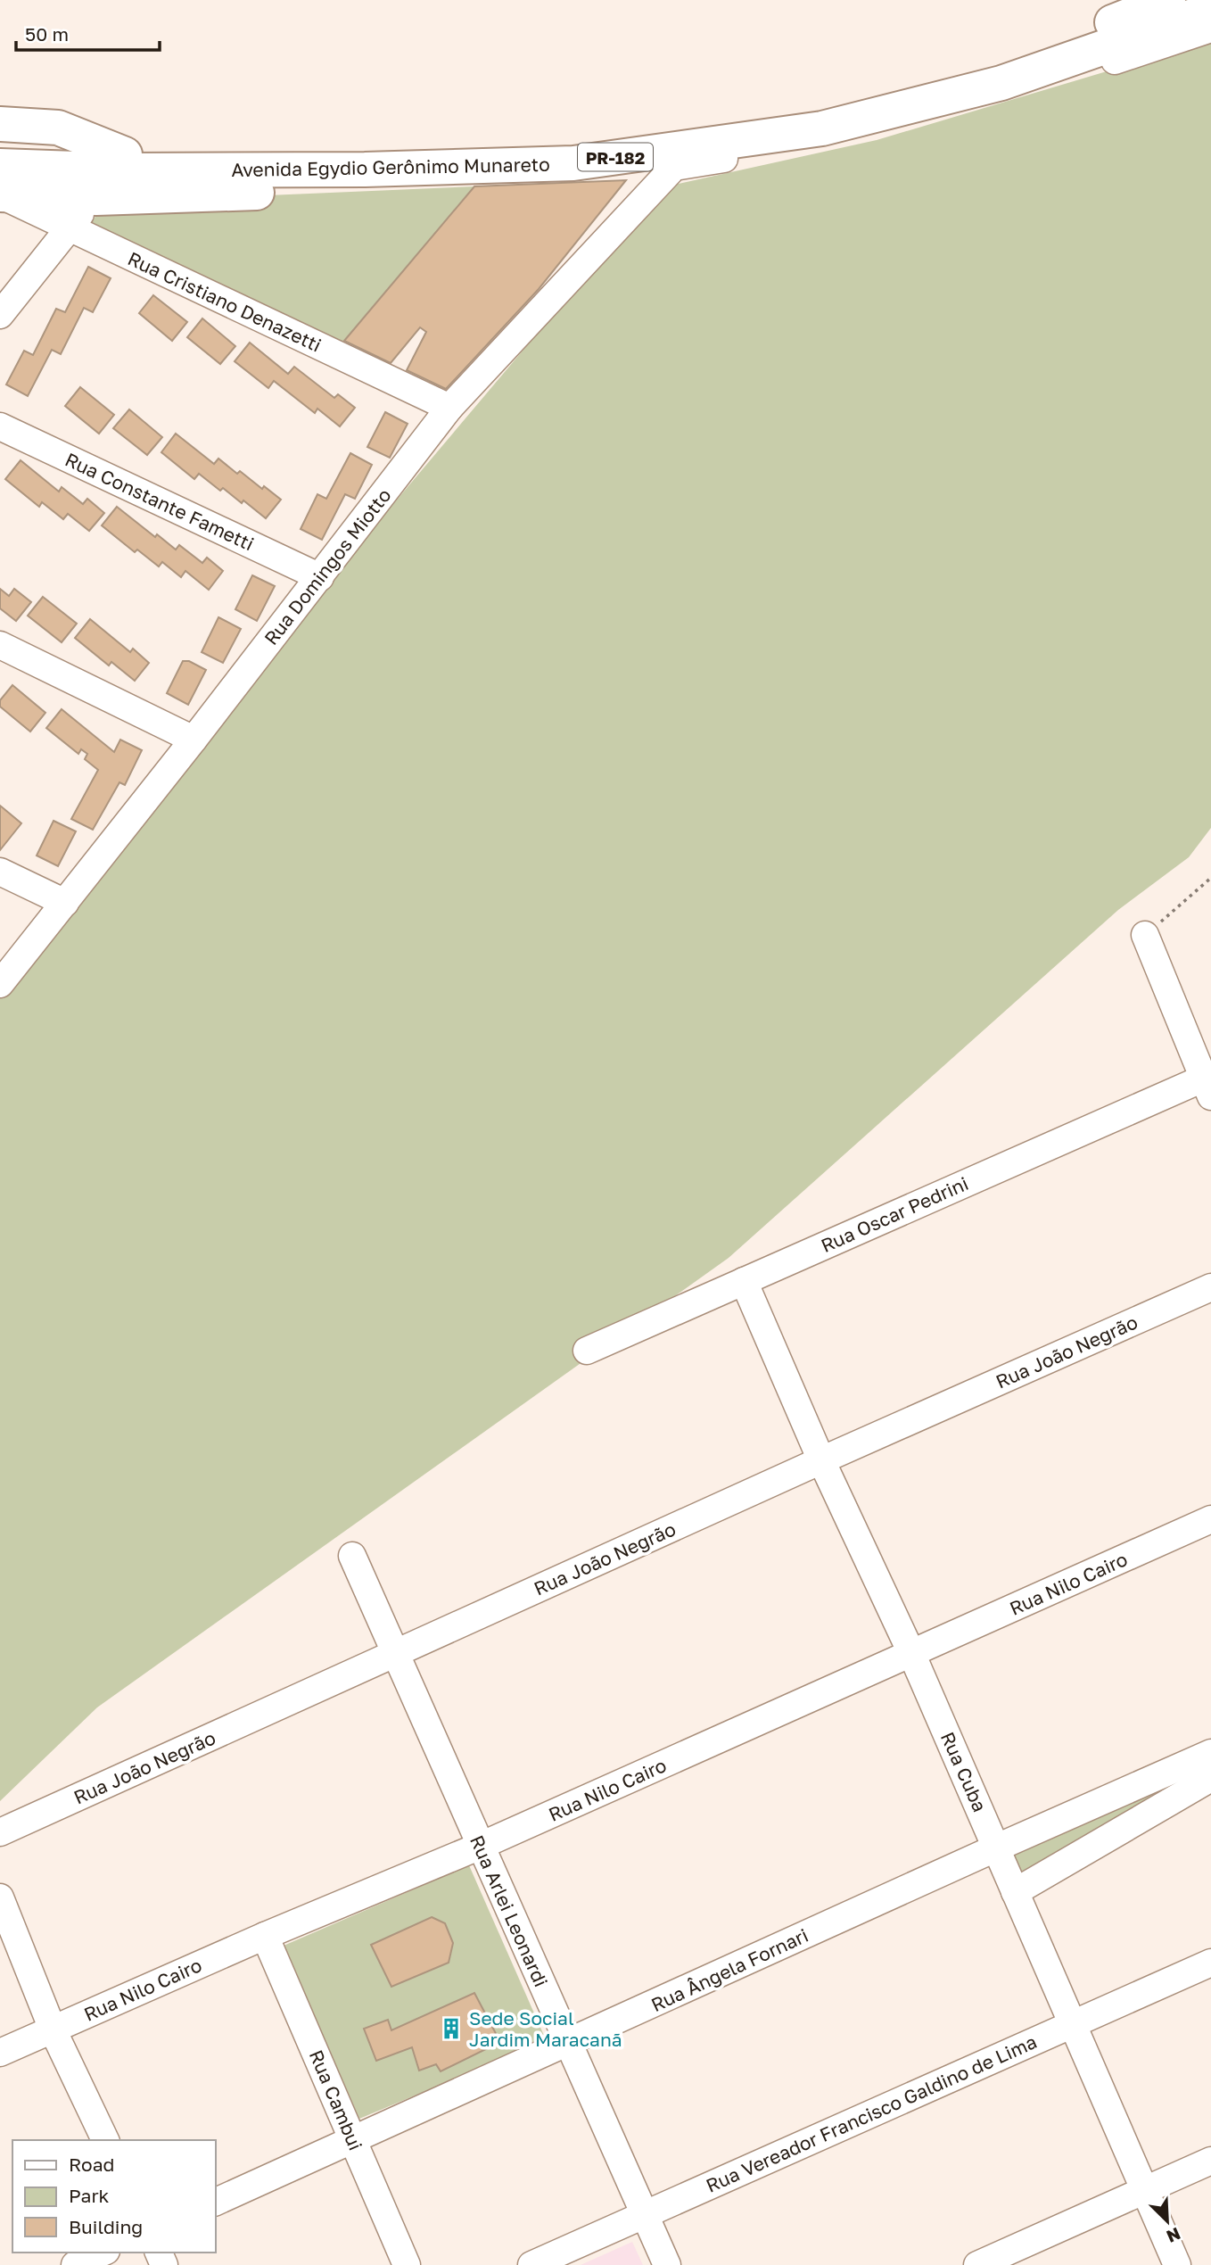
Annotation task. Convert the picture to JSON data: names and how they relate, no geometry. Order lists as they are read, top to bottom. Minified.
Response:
{"streets":{"main road":["PR-182","Avenida Egydio Gerônimo Munareto"],"street":["Rua Cristiano Denazetti","Rua Constante Fametti","Rua Domingos Miotto","Rua Oscar Pedrini","Rua João Negrão","Rua Nilo Cairo","Rua Cuba","Rua Arlei Leonardi","Rua Ângela Fornari","Rua Cambui","Rua Vereador Francisco Galdino de Lima"]},"crossings":[["Rua Cristiano Denazetti","Rua Domingos Miotto"],["Rua Constante Fametti","Rua Domingos Miotto"],["Rua Oscar Pedrini","Rua Cuba"],["Rua João Negrão","Rua Cuba"],["Rua João Negrão","Rua Arlei Leonardi"],["Rua Nilo Cairo","Rua Cuba"],["Rua Nilo Cairo","Rua Arlei Leonardi"],["Rua Nilo Cairo","Rua Cambui"],["Rua Cuba","Rua Ângela Fornari"],["Rua Cuba","Rua Vereador Francisco Galdino de Lima"],["Rua Arlei Leonardi","Rua Ângela Fornari"],["Rua Arlei Leonardi","Rua Vereador Francisco Galdino de Lima"],["Rua Ângela Fornari","Rua Cambui"]],"places":{"building":["Sede Social Jardim Maracanã"]},"legend":["Road","Park","Building"],"scale_bar":"50 m","north":"bottom right"}
